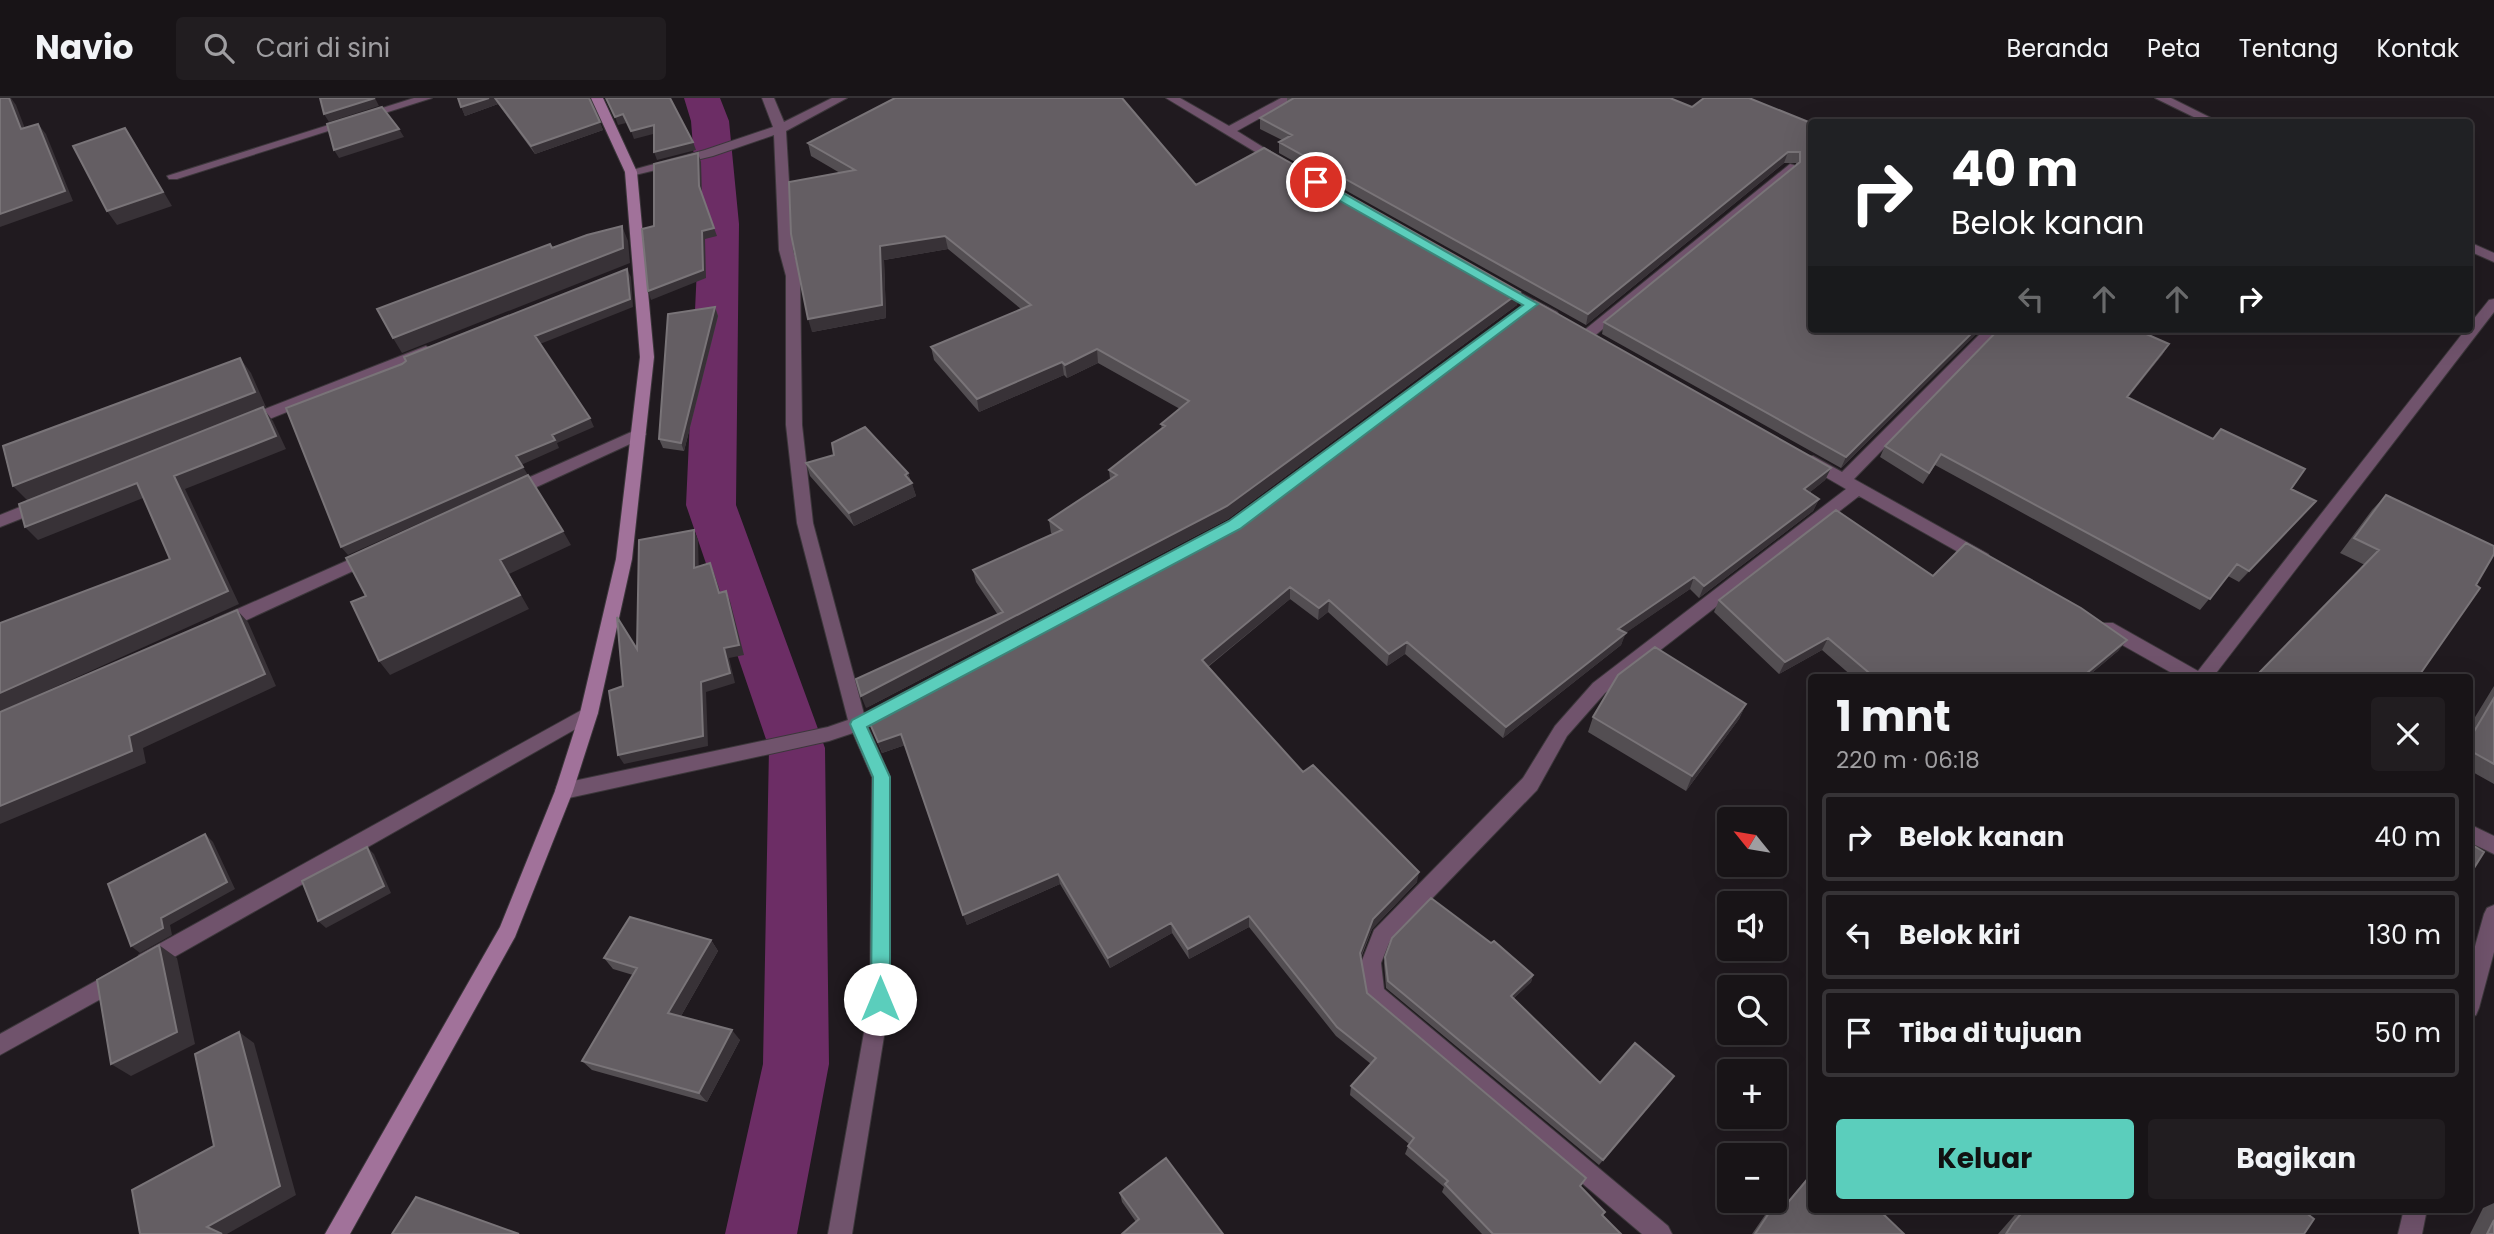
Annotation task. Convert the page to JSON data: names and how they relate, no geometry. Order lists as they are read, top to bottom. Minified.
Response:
{"north":"top left","page":{"header":"Navio","search":"Cari di sini","nav":["Beranda","Peta","Tentang","Kontak"],"turn":["40 m","Belok kanan"],"heading":["1 mnt","220 m · 06:18"],"list":[{"name":"Belok kanan","value":"40 m"},{"name":"Belok kiri","value":"130 m"},{"name":"Tiba di tujuan","value":"50 m"}],"map_buttons":["+","−"],"buttons":["Keluar","Bagikan"]}}
